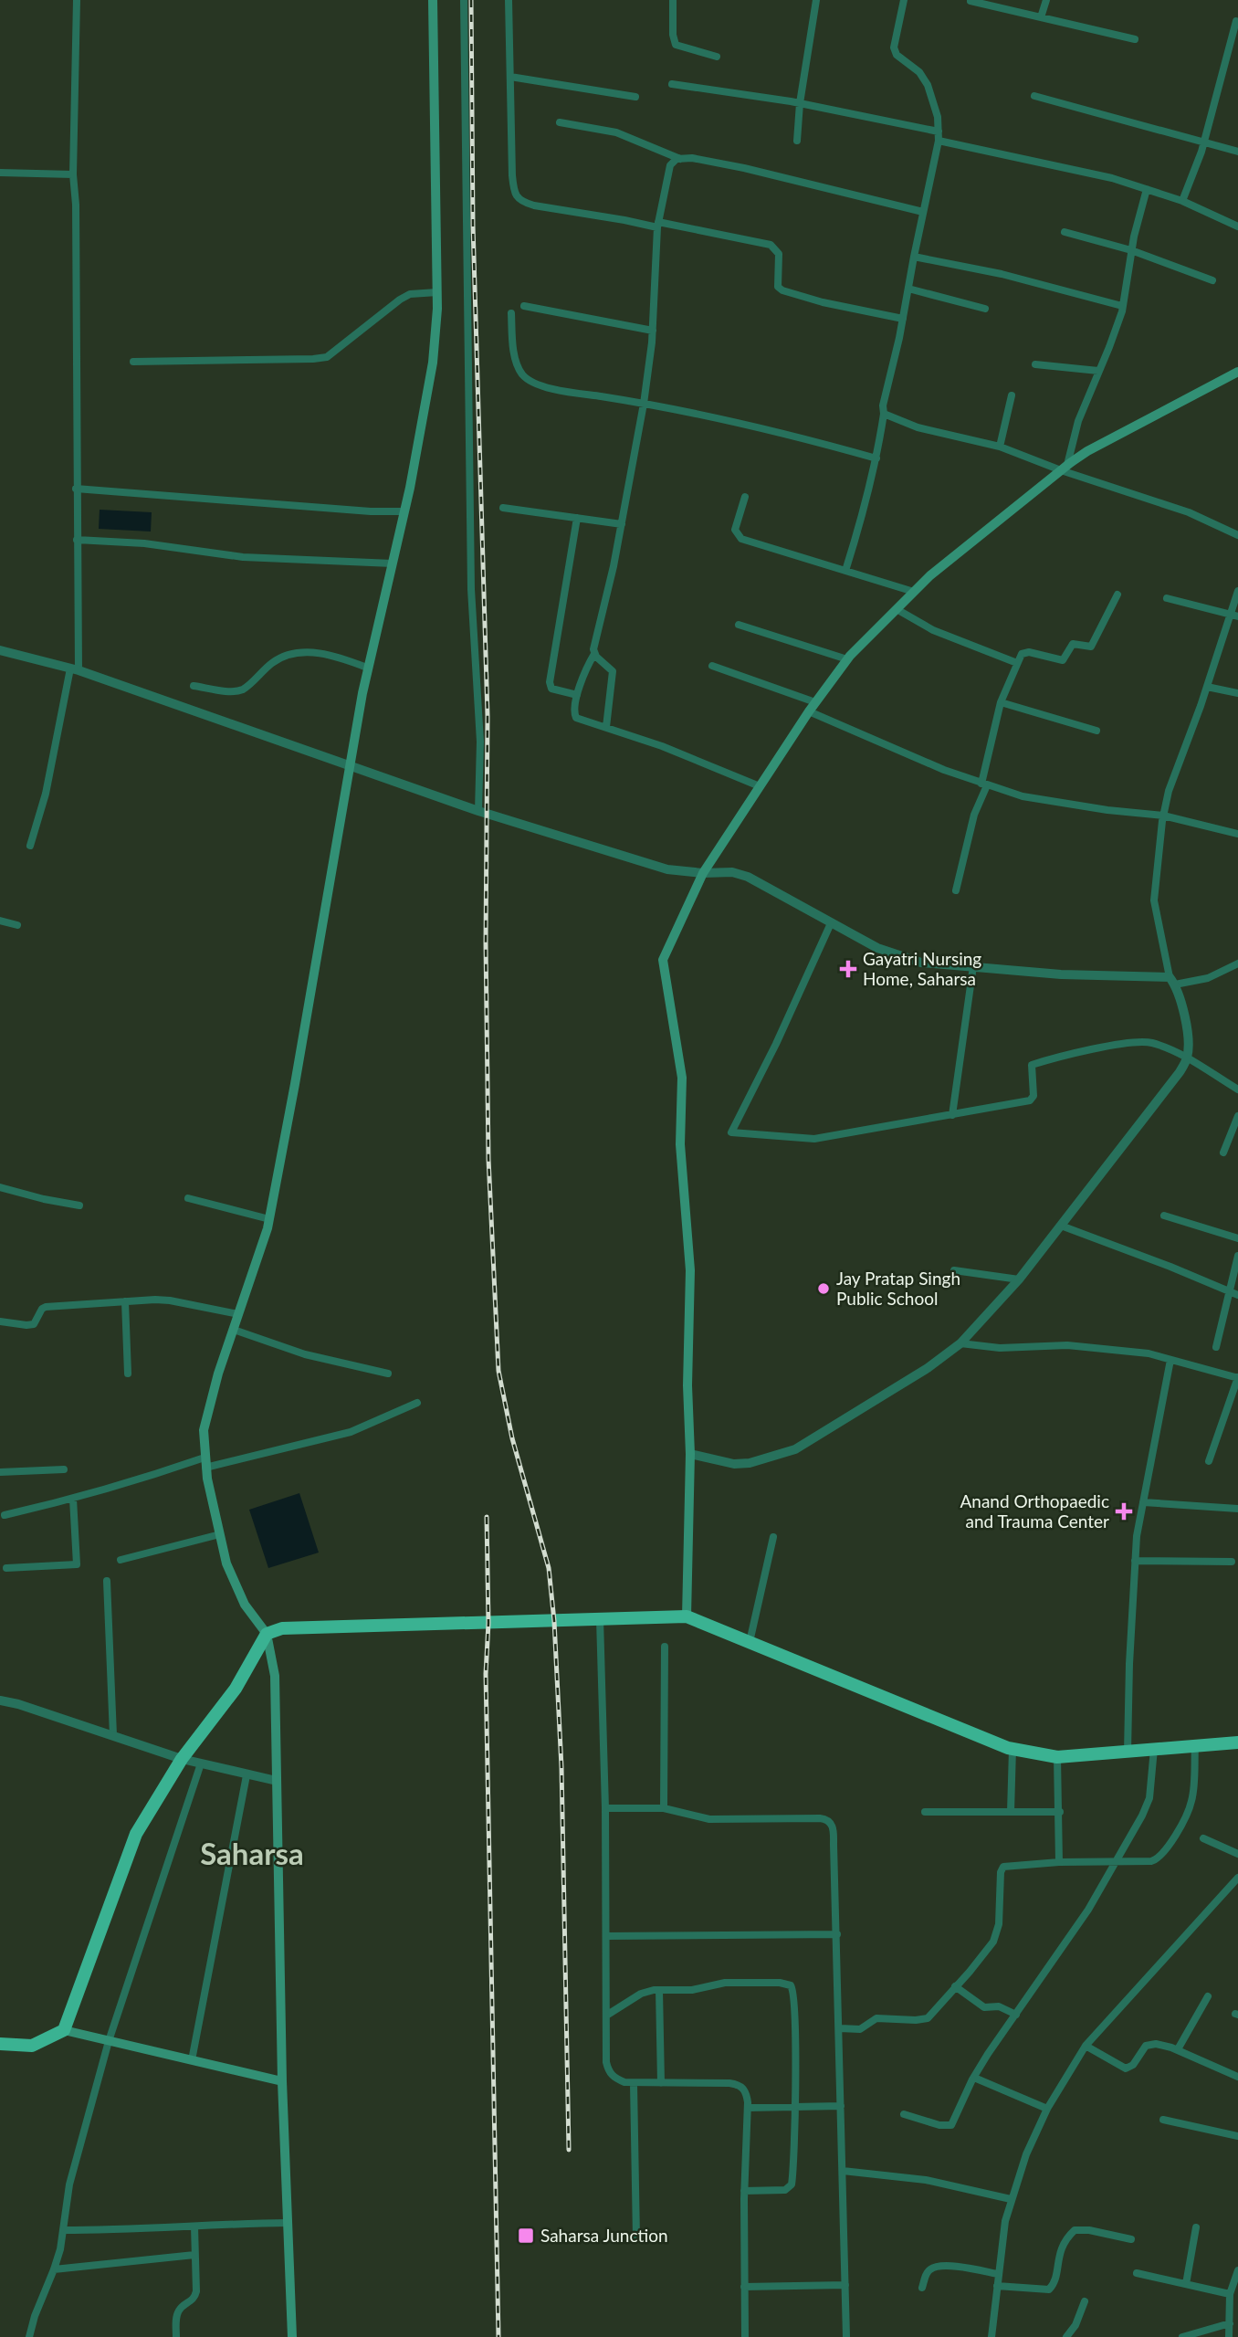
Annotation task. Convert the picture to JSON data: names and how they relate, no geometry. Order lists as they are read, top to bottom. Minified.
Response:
{"districts":["Saharsa"],"places":{"health":["Gayatri Nursing Home, Saharsa","Anand Orthopaedic and Trauma Center"],"other":["Jay Pratap Singh Public School"],"transit":["Saharsa Junction"]}}
